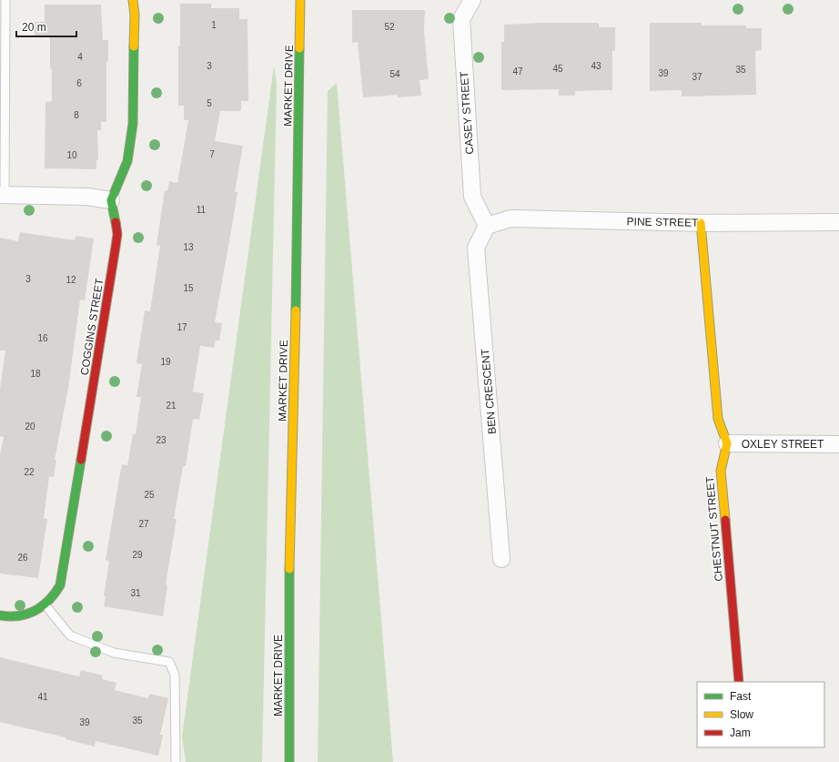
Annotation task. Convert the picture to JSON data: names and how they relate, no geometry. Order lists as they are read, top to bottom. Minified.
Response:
{"streets":{"street":["MARKET DRIVE","CASEY STREET","PINE STREET","COGGINS STREET","BEN CRESCENT","OXLEY STREET","CHESTNUT STREET"]},"crossings":[["CASEY STREET","PINE STREET"],["CASEY STREET","BEN CRESCENT"],["PINE STREET","BEN CRESCENT"],["OXLEY STREET","CHESTNUT STREET"]],"house_numbers":["1","52","4","3","43","45","35","47","39","54","37","6","5","8","7","10","11","13","3","12","15","17","16","19","18","21","20","23","22","25","27","29","26","31","41","35","39"],"legend":["Fast","Slow","Jam"],"scale_bar":"20 m"}
